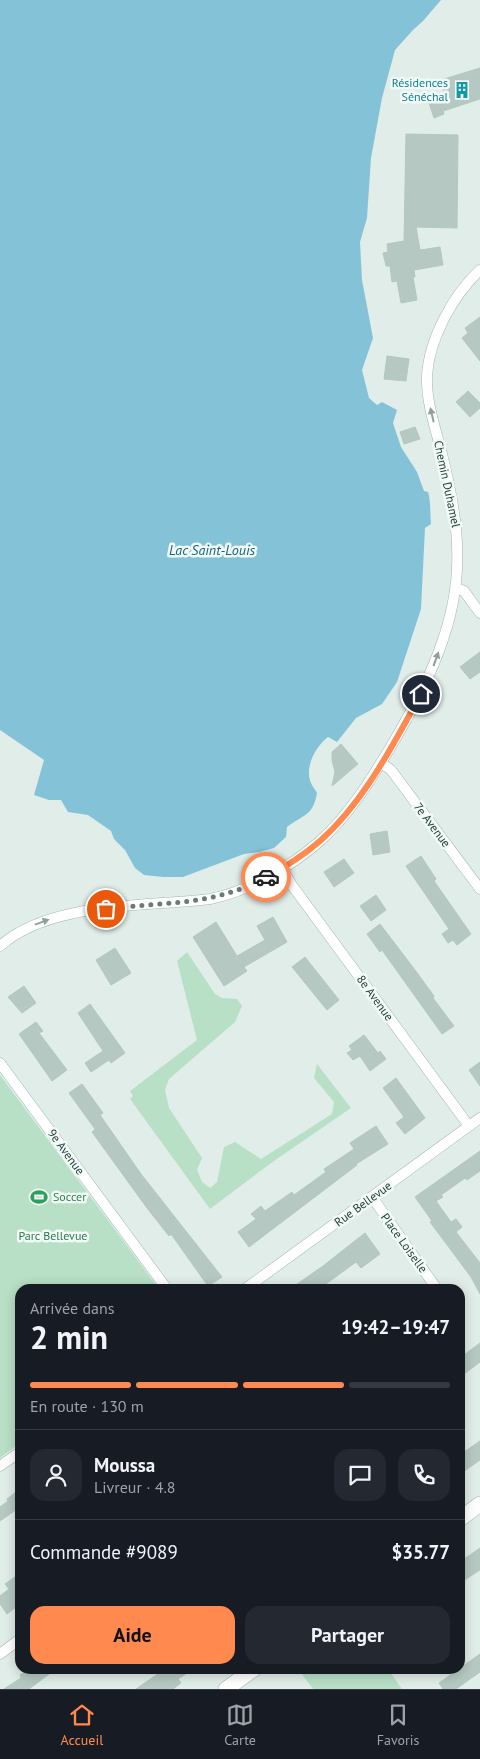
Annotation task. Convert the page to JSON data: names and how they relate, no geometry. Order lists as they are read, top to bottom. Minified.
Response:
{"streets":{"street":["Chemin Duhamel","7e Avenue","8e Avenue","9e Avenue","Rue Bellevue","Place Loiselle"]},"crossings":[["Chemin Duhamel","7e Avenue"],["Chemin Duhamel","8e Avenue"],["8e Avenue","Rue Bellevue"],["Rue Bellevue","Place Loiselle"]],"one_way":["Chemin Duhamel"],"water":["Lac Saint-Louis"],"parks":["Parc Bellevue"],"places":{"building":["Résidences Sénéchal"],"sports":["Soccer"]},"page":{"heading":["2 min","Arrivée dans","19:42–19:47"],"panel":["Moussa","Livreur · 4.8","Commande #9089","$35.77"],"bar":"En route · 130 m","buttons":["Aide","Partager"],"tabs":["Accueil","Carte","Favoris"]}}
